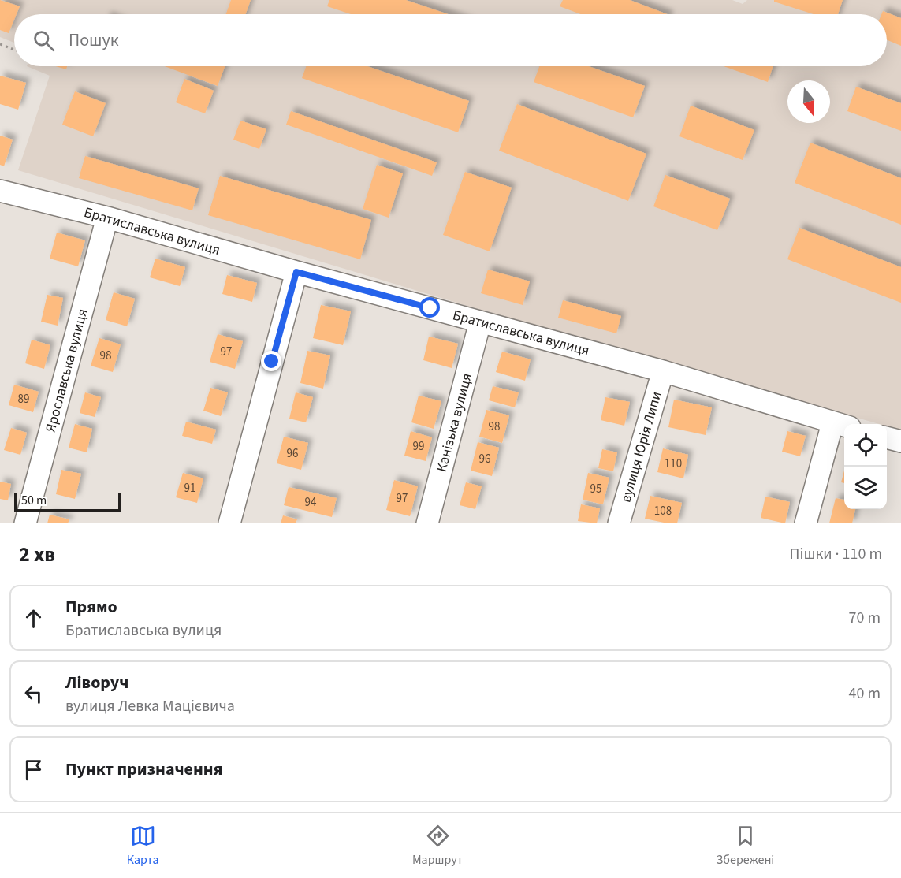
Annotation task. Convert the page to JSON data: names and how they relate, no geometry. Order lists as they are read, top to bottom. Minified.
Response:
{"streets":{"street":["Братиславська вулиця","Ярославська вулиця","Канізька вулиця","вулиця Юрія Липи"]},"crossings":[["Братиславська вулиця","Ярославська вулиця"],["Братиславська вулиця","Канізька вулиця"],["Братиславська вулиця","вулиця Юрія Липи"]],"house_numbers":["97","98","89","98","99","96","96","110","91","95","97","94","108"],"scale_bar":"50 m","north":"bottom","page":{"search":"Пошук","scale":"50 m","heading":["2 хв","Пішки · 110 m"],"list":[["Прямо","Братиславська вулиця","70 m"],["Ліворуч","вулиця Левка Мацієвича","40 m"],"Пункт призначення"],"nav":["Карта","Маршрут","Збережені"]}}
